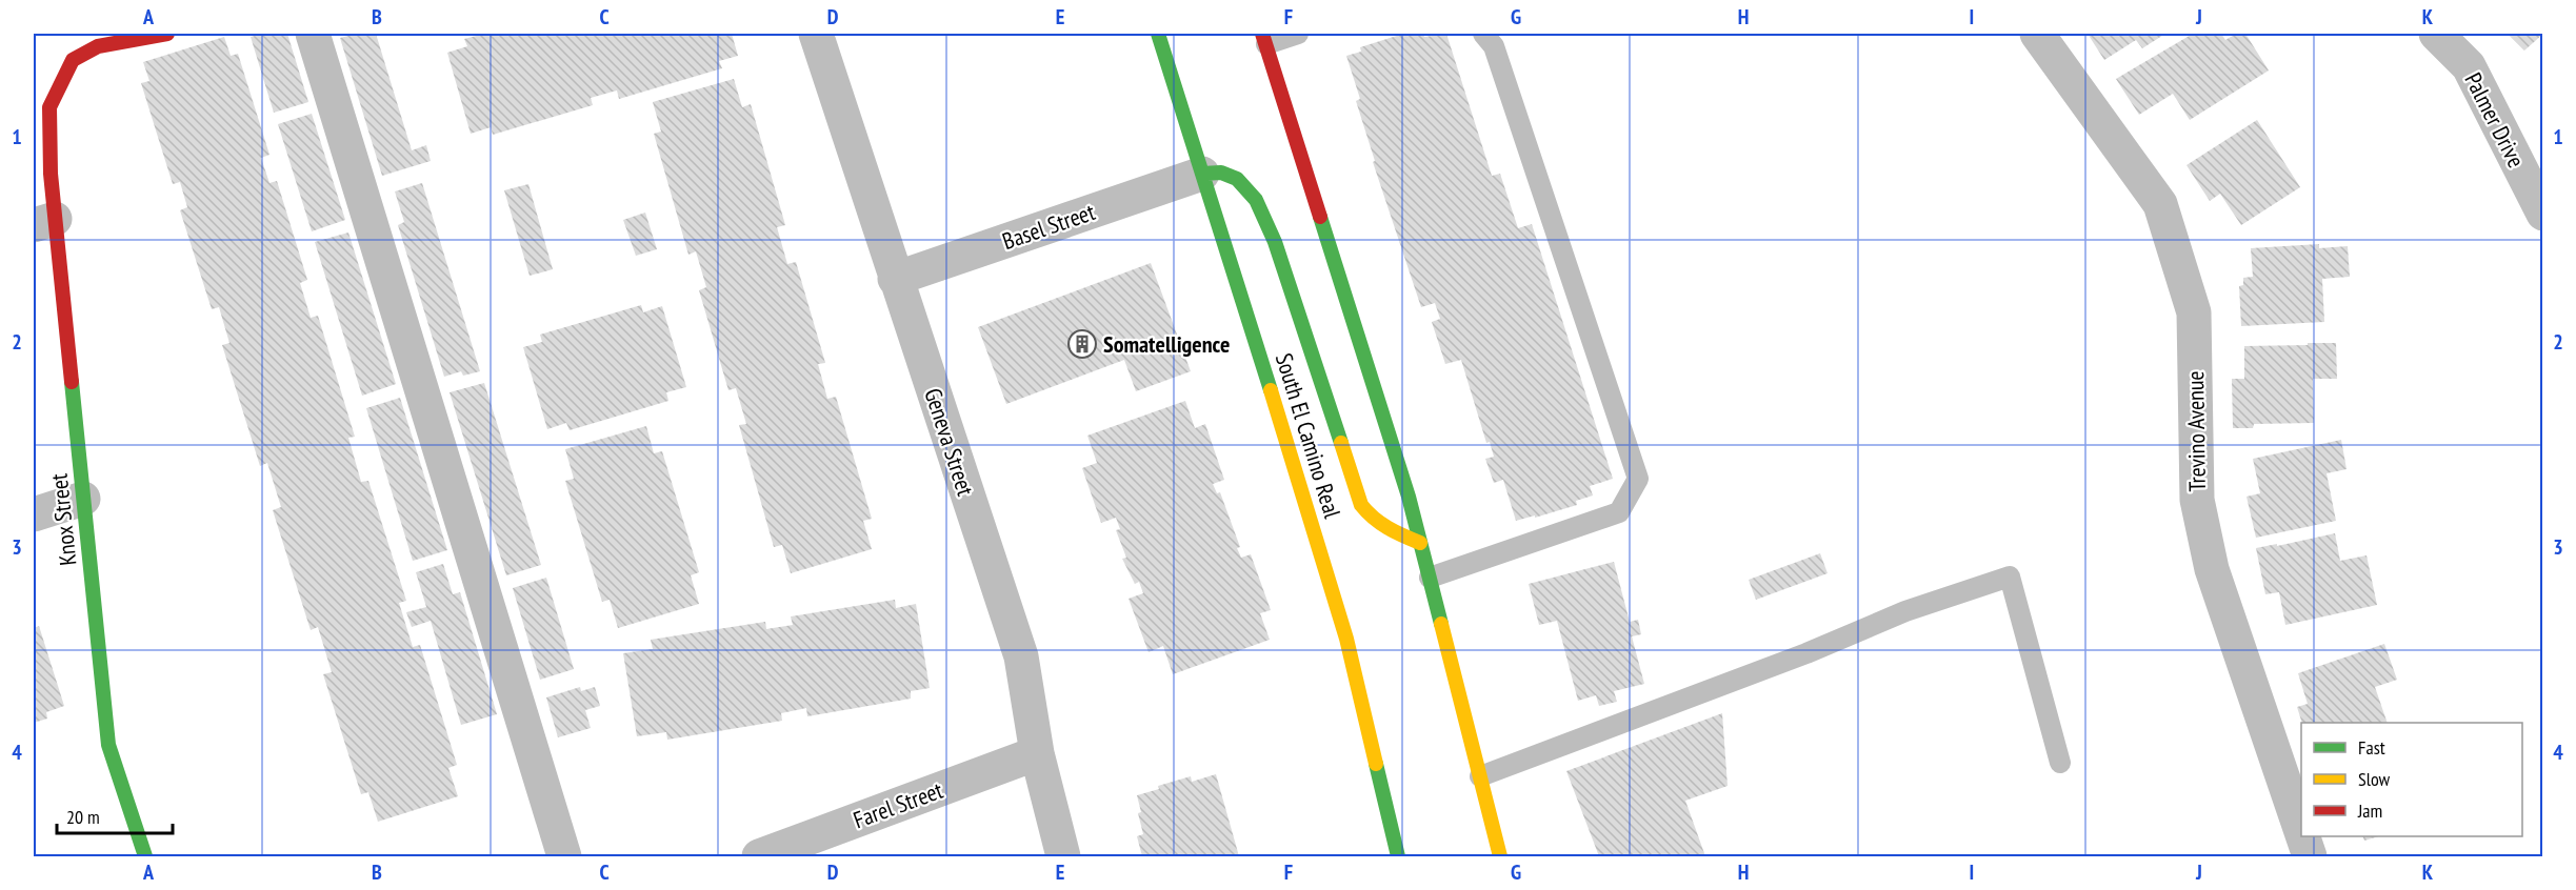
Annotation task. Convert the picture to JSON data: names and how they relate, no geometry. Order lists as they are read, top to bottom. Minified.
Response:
{"streets":{"main road":["South El Camino Real","Knox Street"],"street":["Palmer Drive","Basel Street","Trevino Avenue","Geneva Street","Farel Street"]},"crossings":[["Basel Street","South El Camino Real"],["Basel Street","Geneva Street"],["Geneva Street","Farel Street"]],"places":{"building":["Somatelligence"]},"legend":["Fast","Slow","Jam"],"scale_bar":"20 m","grid":{"columns":["A","B","C","D","E","F","G","H","I","J","K"],"rows":["1","2","3","4"]}}
